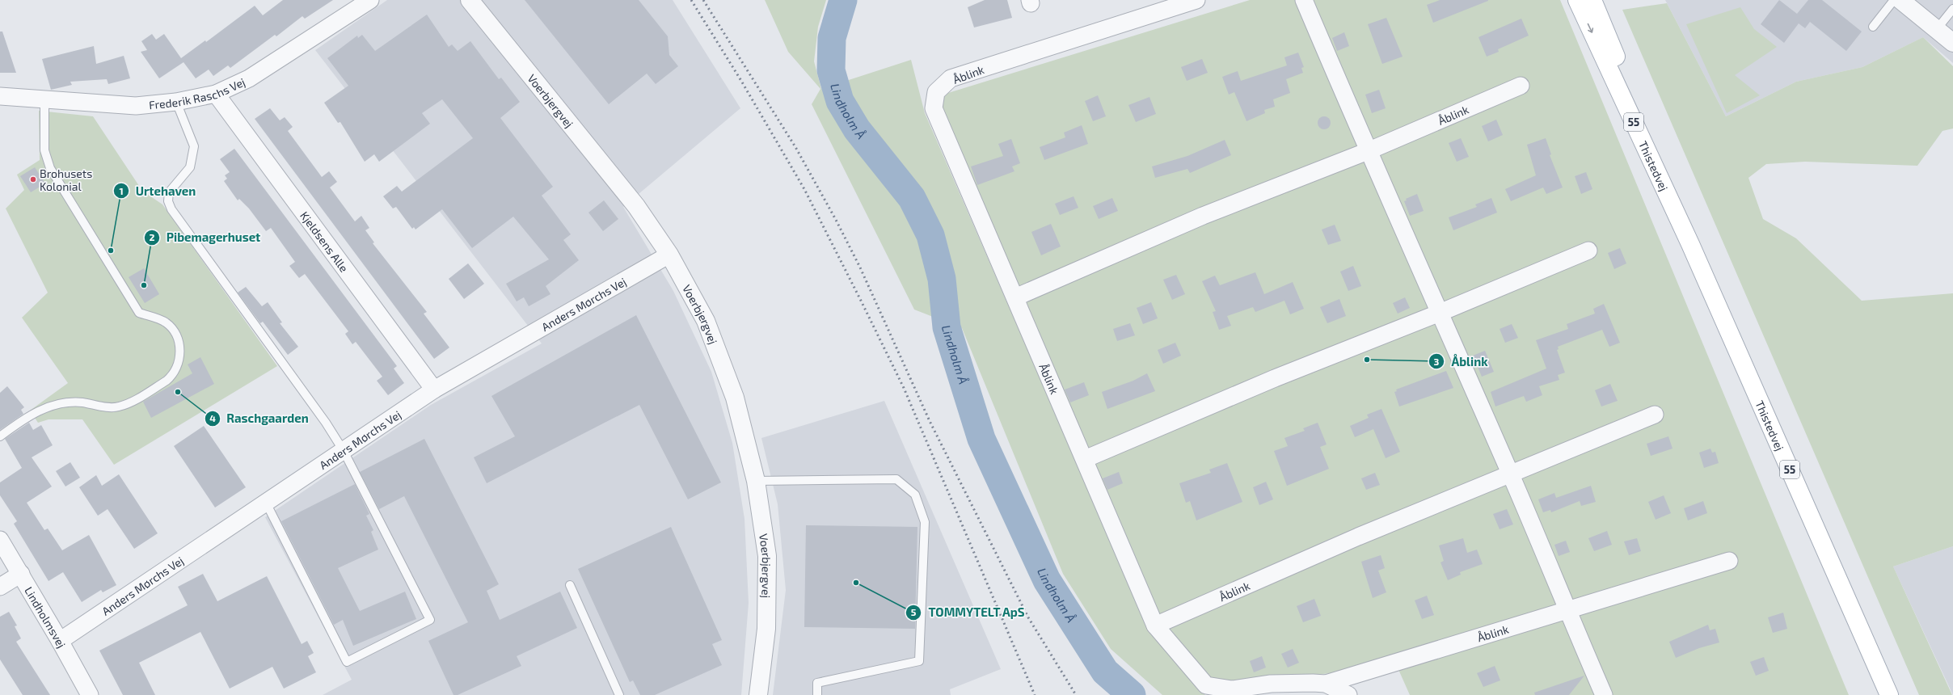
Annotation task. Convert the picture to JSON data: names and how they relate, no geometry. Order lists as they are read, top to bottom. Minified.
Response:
{"streets":{"main road":["55","Thistedvej"],"street":["Åblink","Frederik Raschs Vej","Voerbjergvej","Kjeldsens Alle","Anders Mørchs Vej","Lindholmsvej"]},"crossings":[["Frederik Raschs Vej","Kjeldsens Alle"],["Voerbjergvej","Anders Mørchs Vej"],["Kjeldsens Alle","Anders Mørchs Vej"],["Anders Mørchs Vej","Lindholmsvej"]],"water":["Lindholm Å"],"places":["Brohusets Kolonial","Urtehaven","Pibemagerhuset","Åblink","Raschgaarden","TOMMYTELT ApS"]}
